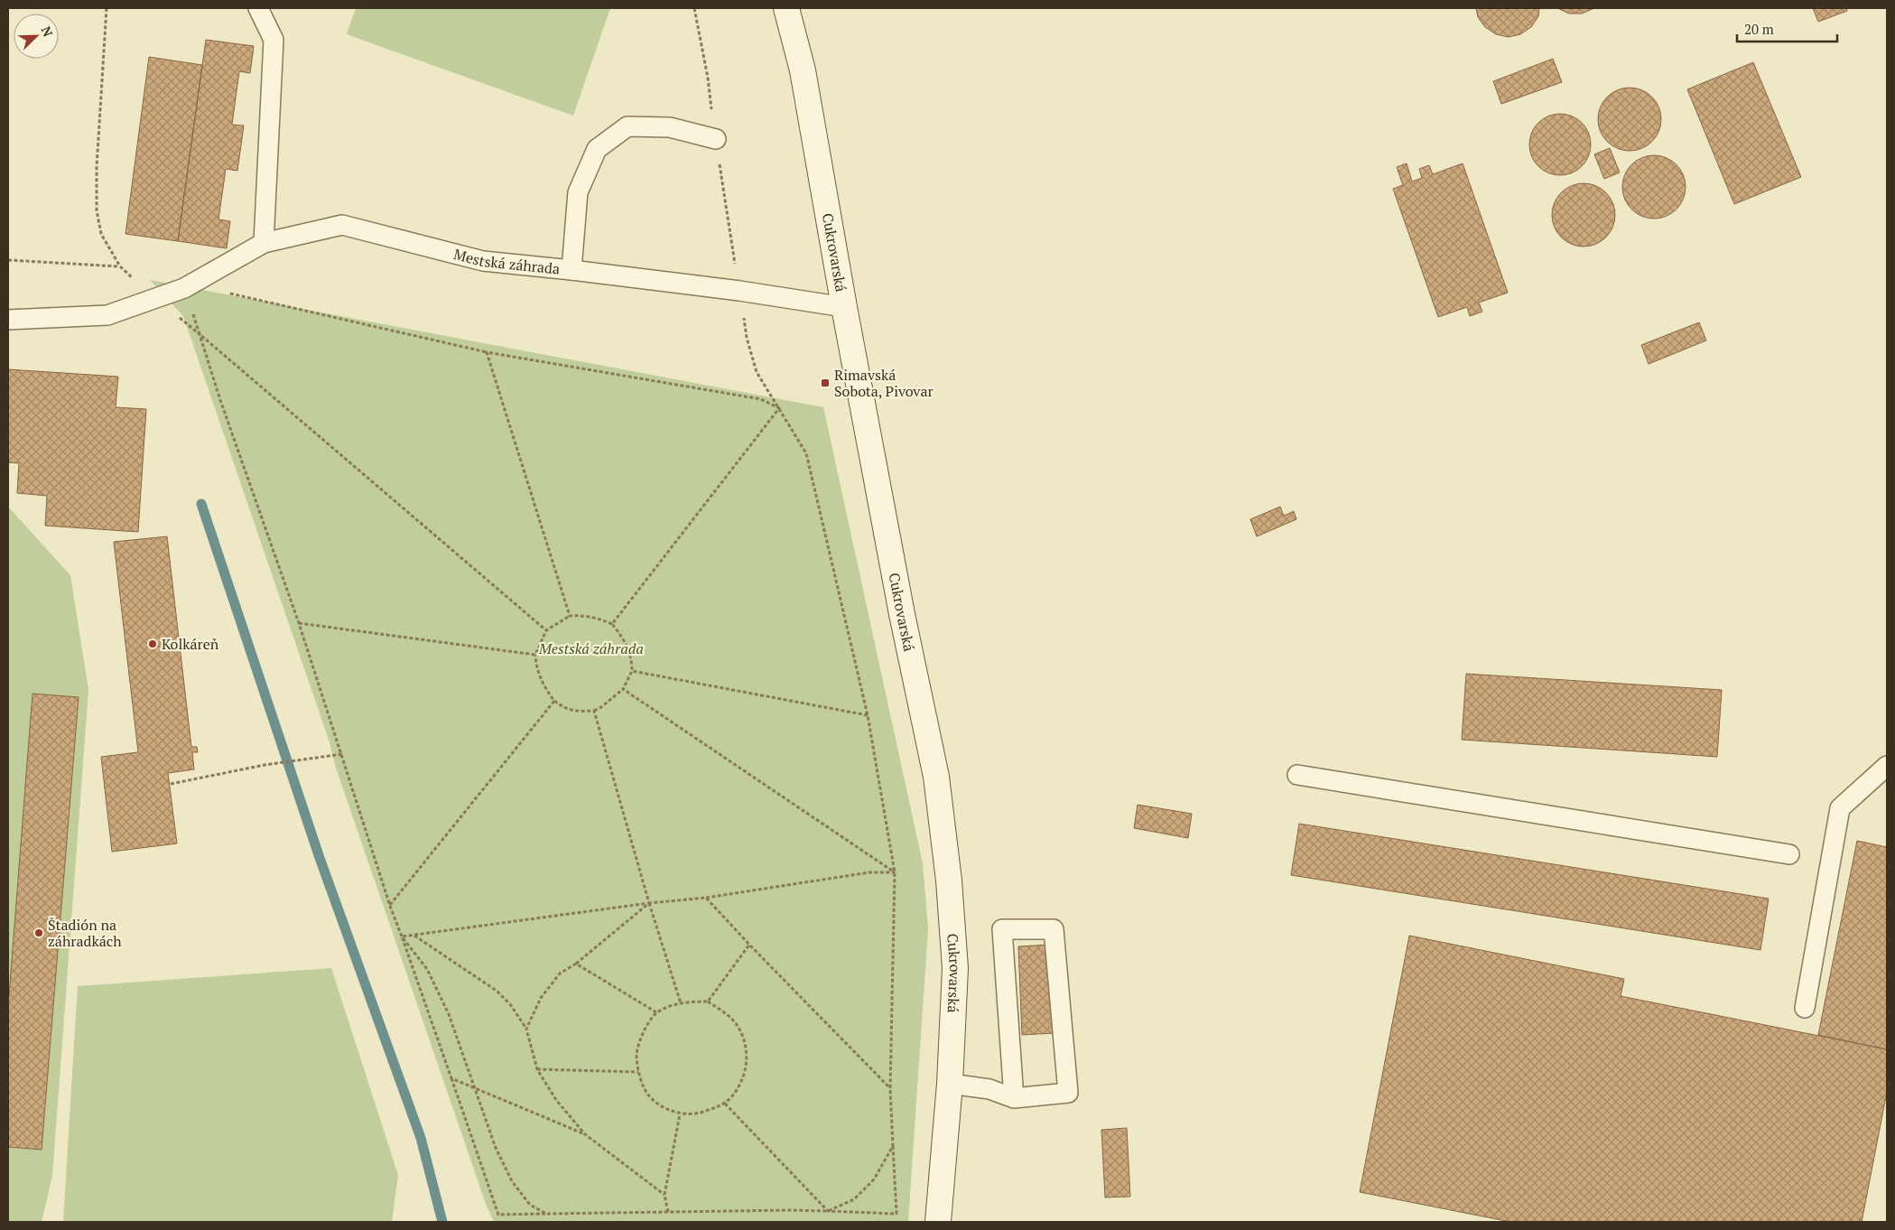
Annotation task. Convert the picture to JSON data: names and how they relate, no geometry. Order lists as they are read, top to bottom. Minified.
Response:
{"streets":{"main road":["Cukrovarská"],"lane":["Mestská záhrada"]},"crossings":[["Cukrovarská","Mestská záhrada"]],"parks":["Mestská záhrada"],"places":{"transit":["Rimavská Sobota, Pivovar"],"other":["Kolkáreň","Štadión na záhradkách"]},"scale_bar":"20 m","north":"top right"}
